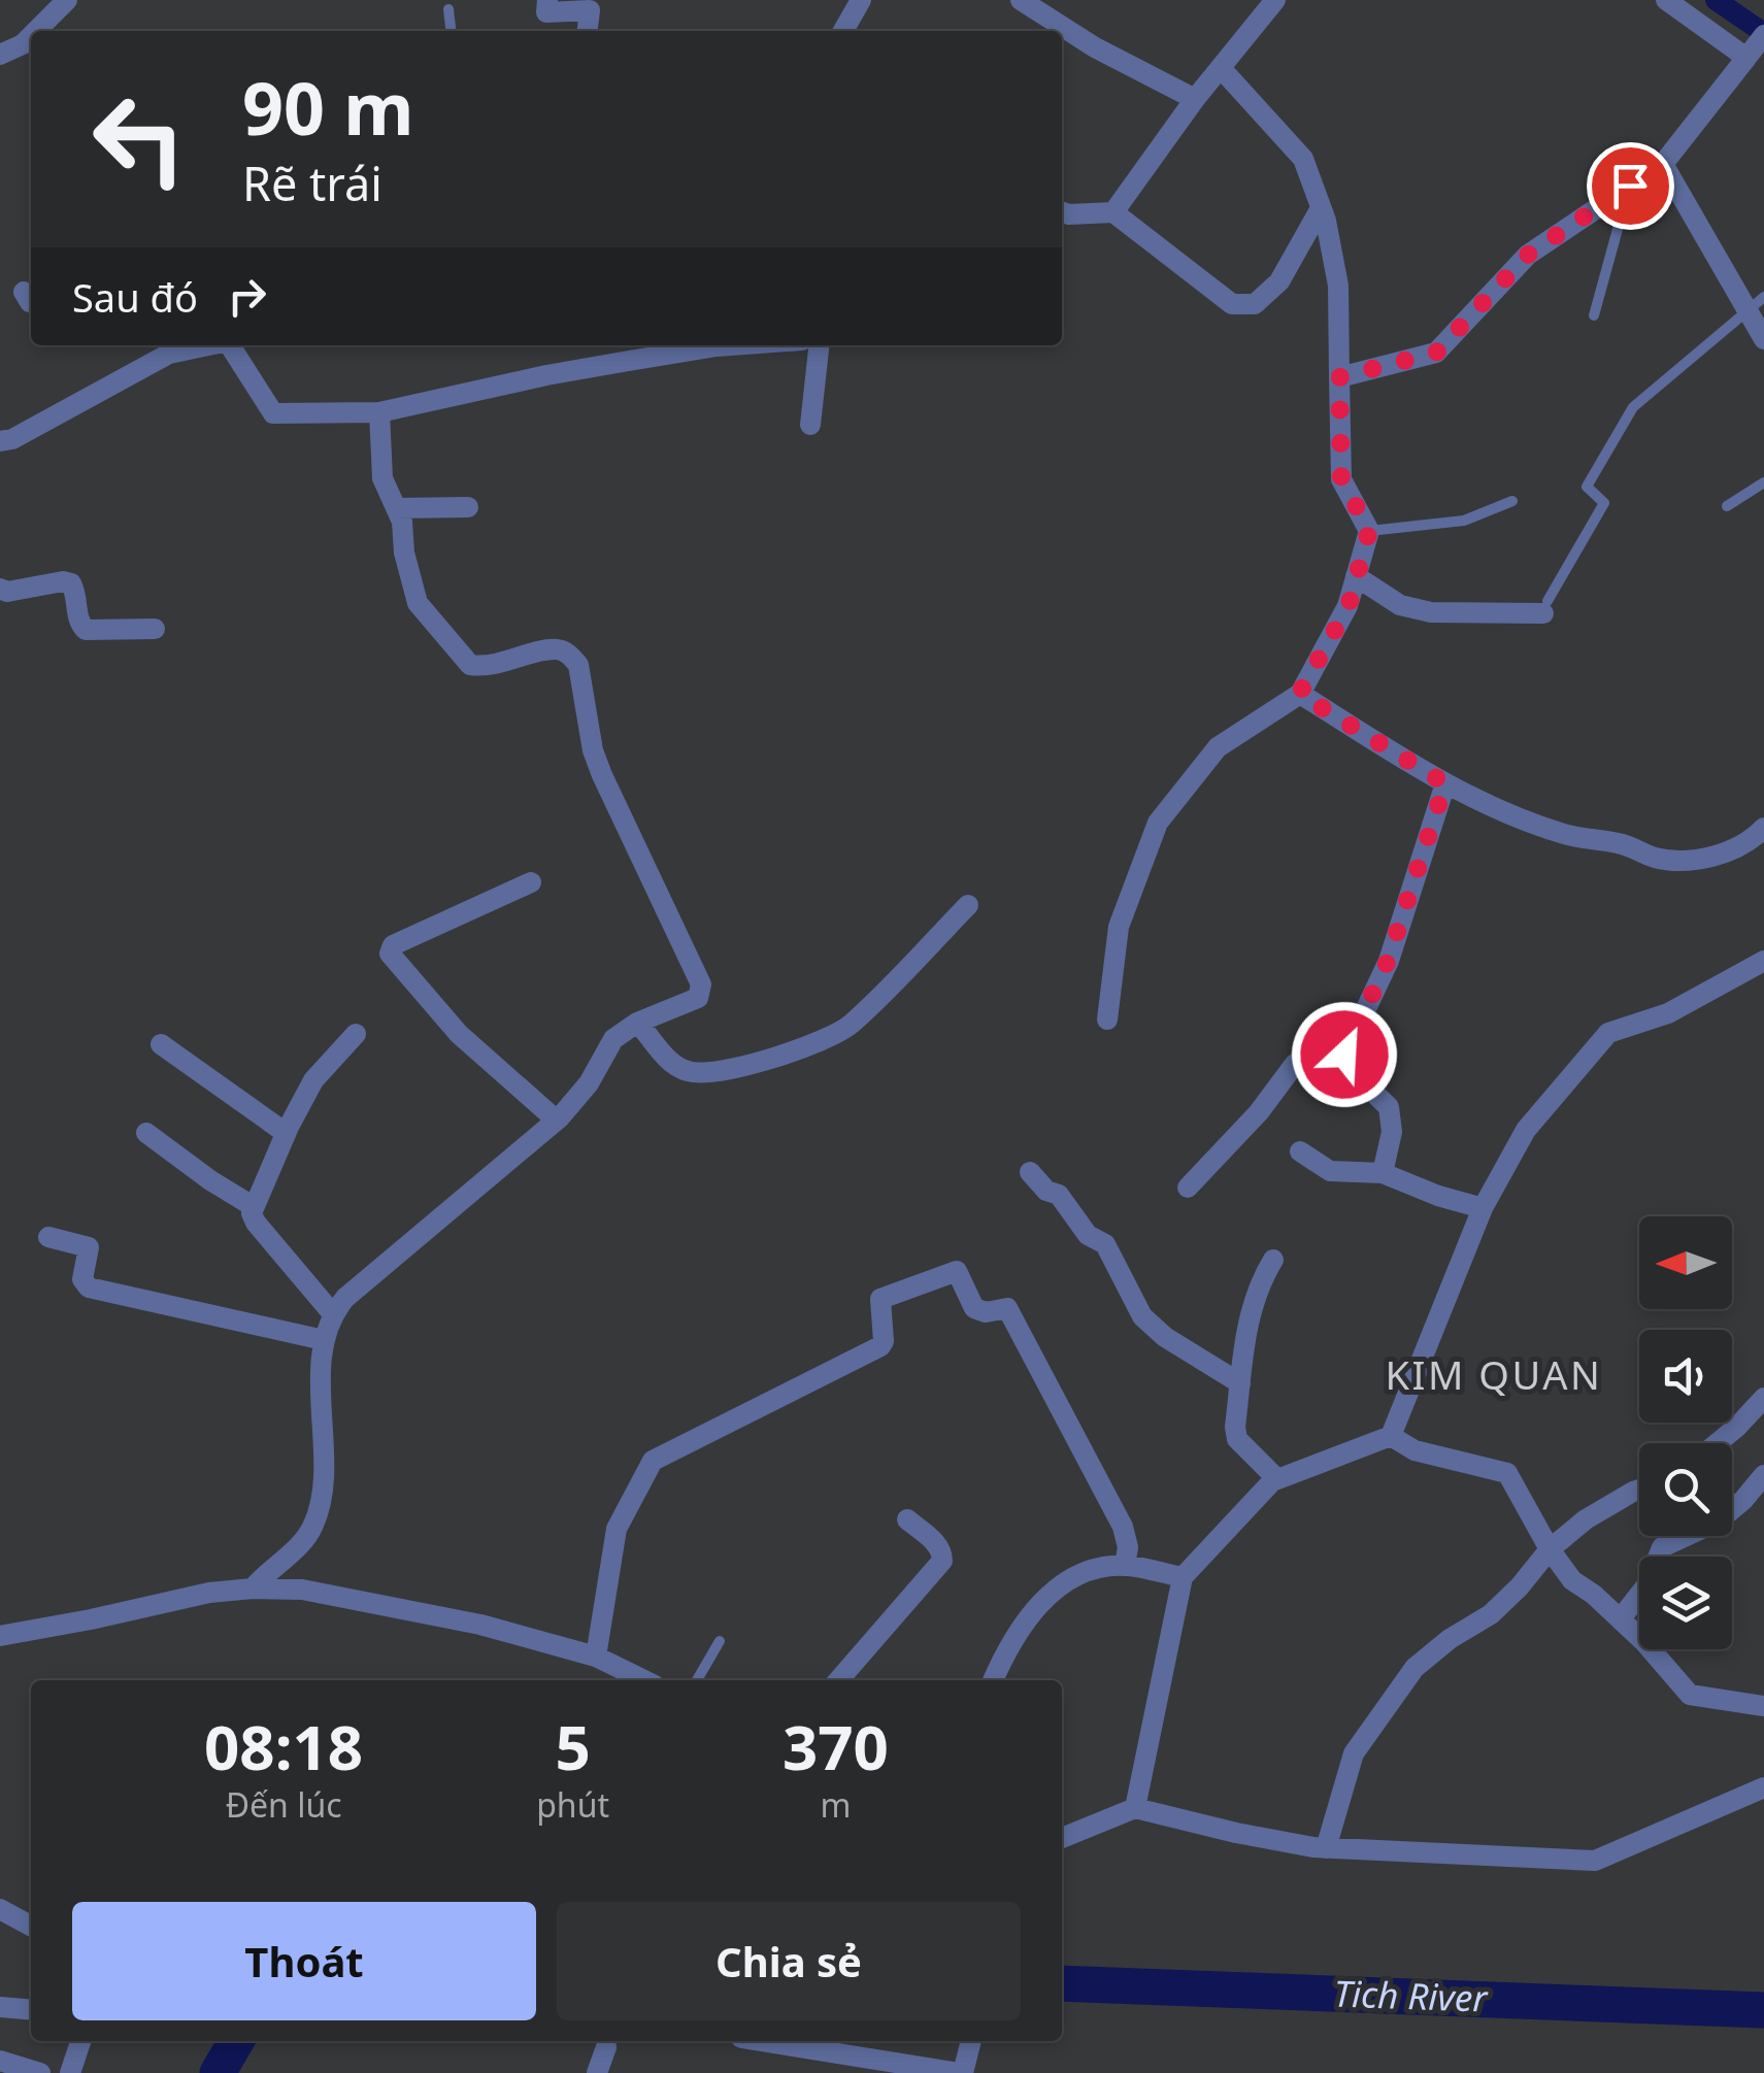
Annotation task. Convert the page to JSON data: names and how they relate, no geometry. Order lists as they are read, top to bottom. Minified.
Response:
{"districts":["KIM QUAN"],"water":["Tich River"],"north":"left","page":{"turn":["90 m","Rẽ trái"],"then":"Sau đó","eta":["08:18","Đến lúc","5","phút","370","m"],"buttons":["Thoát","Chia sẻ"]}}
